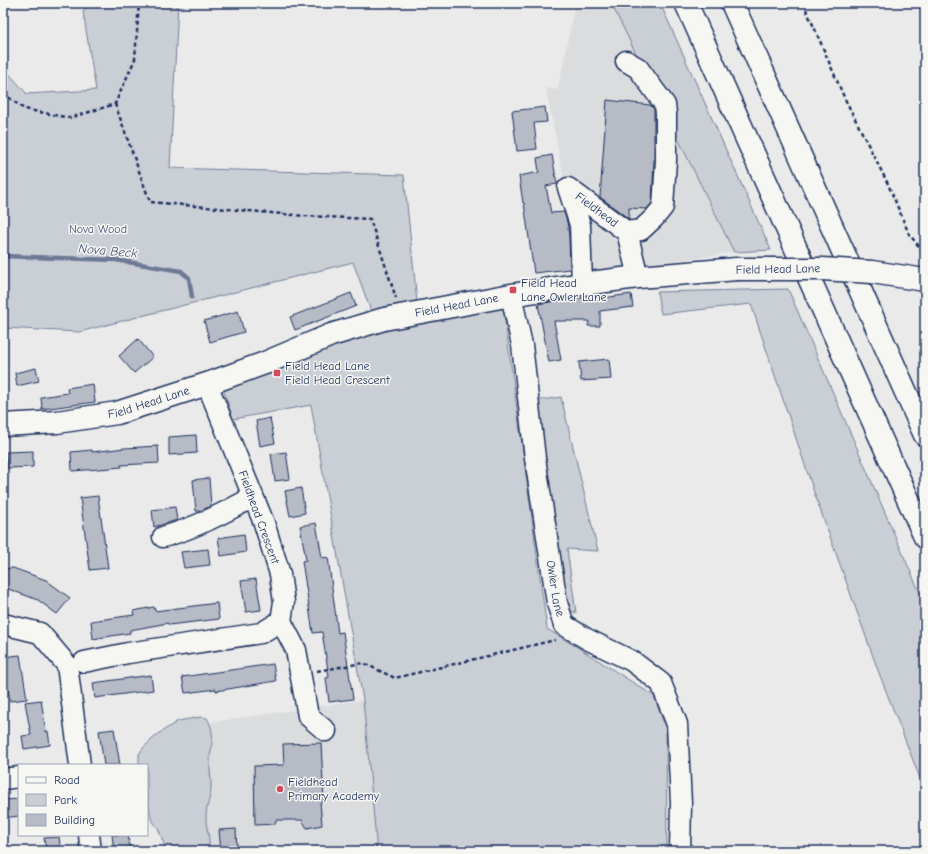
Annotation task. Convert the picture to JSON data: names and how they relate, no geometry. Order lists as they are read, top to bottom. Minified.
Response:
{"streets":{"main road":["Field Head Lane"],"street":["Fieldhead","Fieldhead Crescent","Owler Lane"]},"crossings":[["Fieldhead","Field Head Lane"],["Field Head Lane","Fieldhead Crescent"],["Field Head Lane","Owler Lane"]],"water":["Nova Beck"],"parks":["Nova Wood"],"places":{"transit":["Field Head Lane Owler Lane","Field Head Lane Field Head Crescent"],"other":["Fieldhead Primary Academy"]},"legend":["Road","Park","Building"]}
